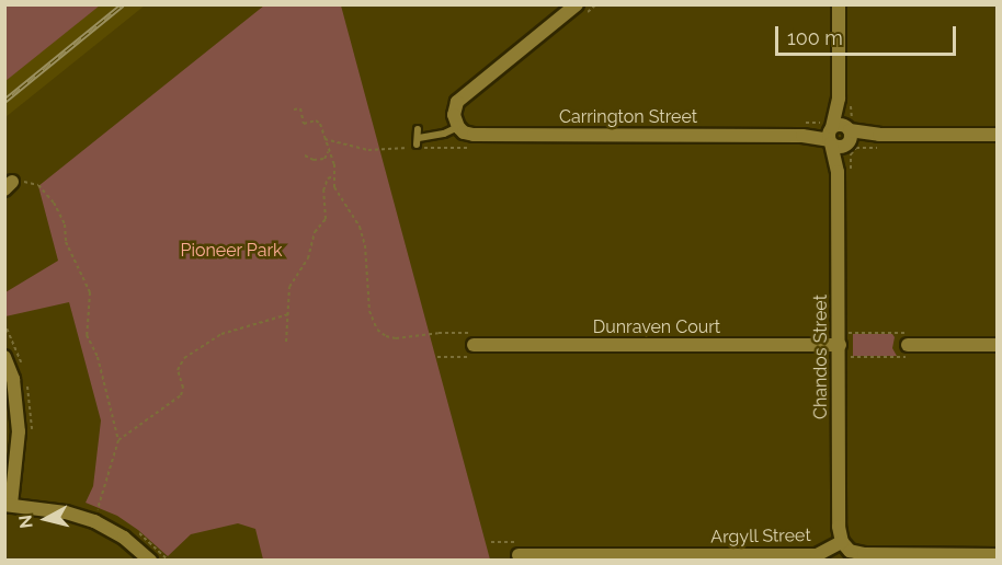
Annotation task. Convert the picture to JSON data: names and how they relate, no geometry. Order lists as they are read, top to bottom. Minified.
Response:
{"streets":{"street":["Carrington Street","Dunraven Court","Chandos Street","Argyll Street"]},"crossings":[["Dunraven Court","Chandos Street"],["Chandos Street","Argyll Street"]],"parks":["Pioneer Park"],"scale_bar":"100 m","north":"left"}
